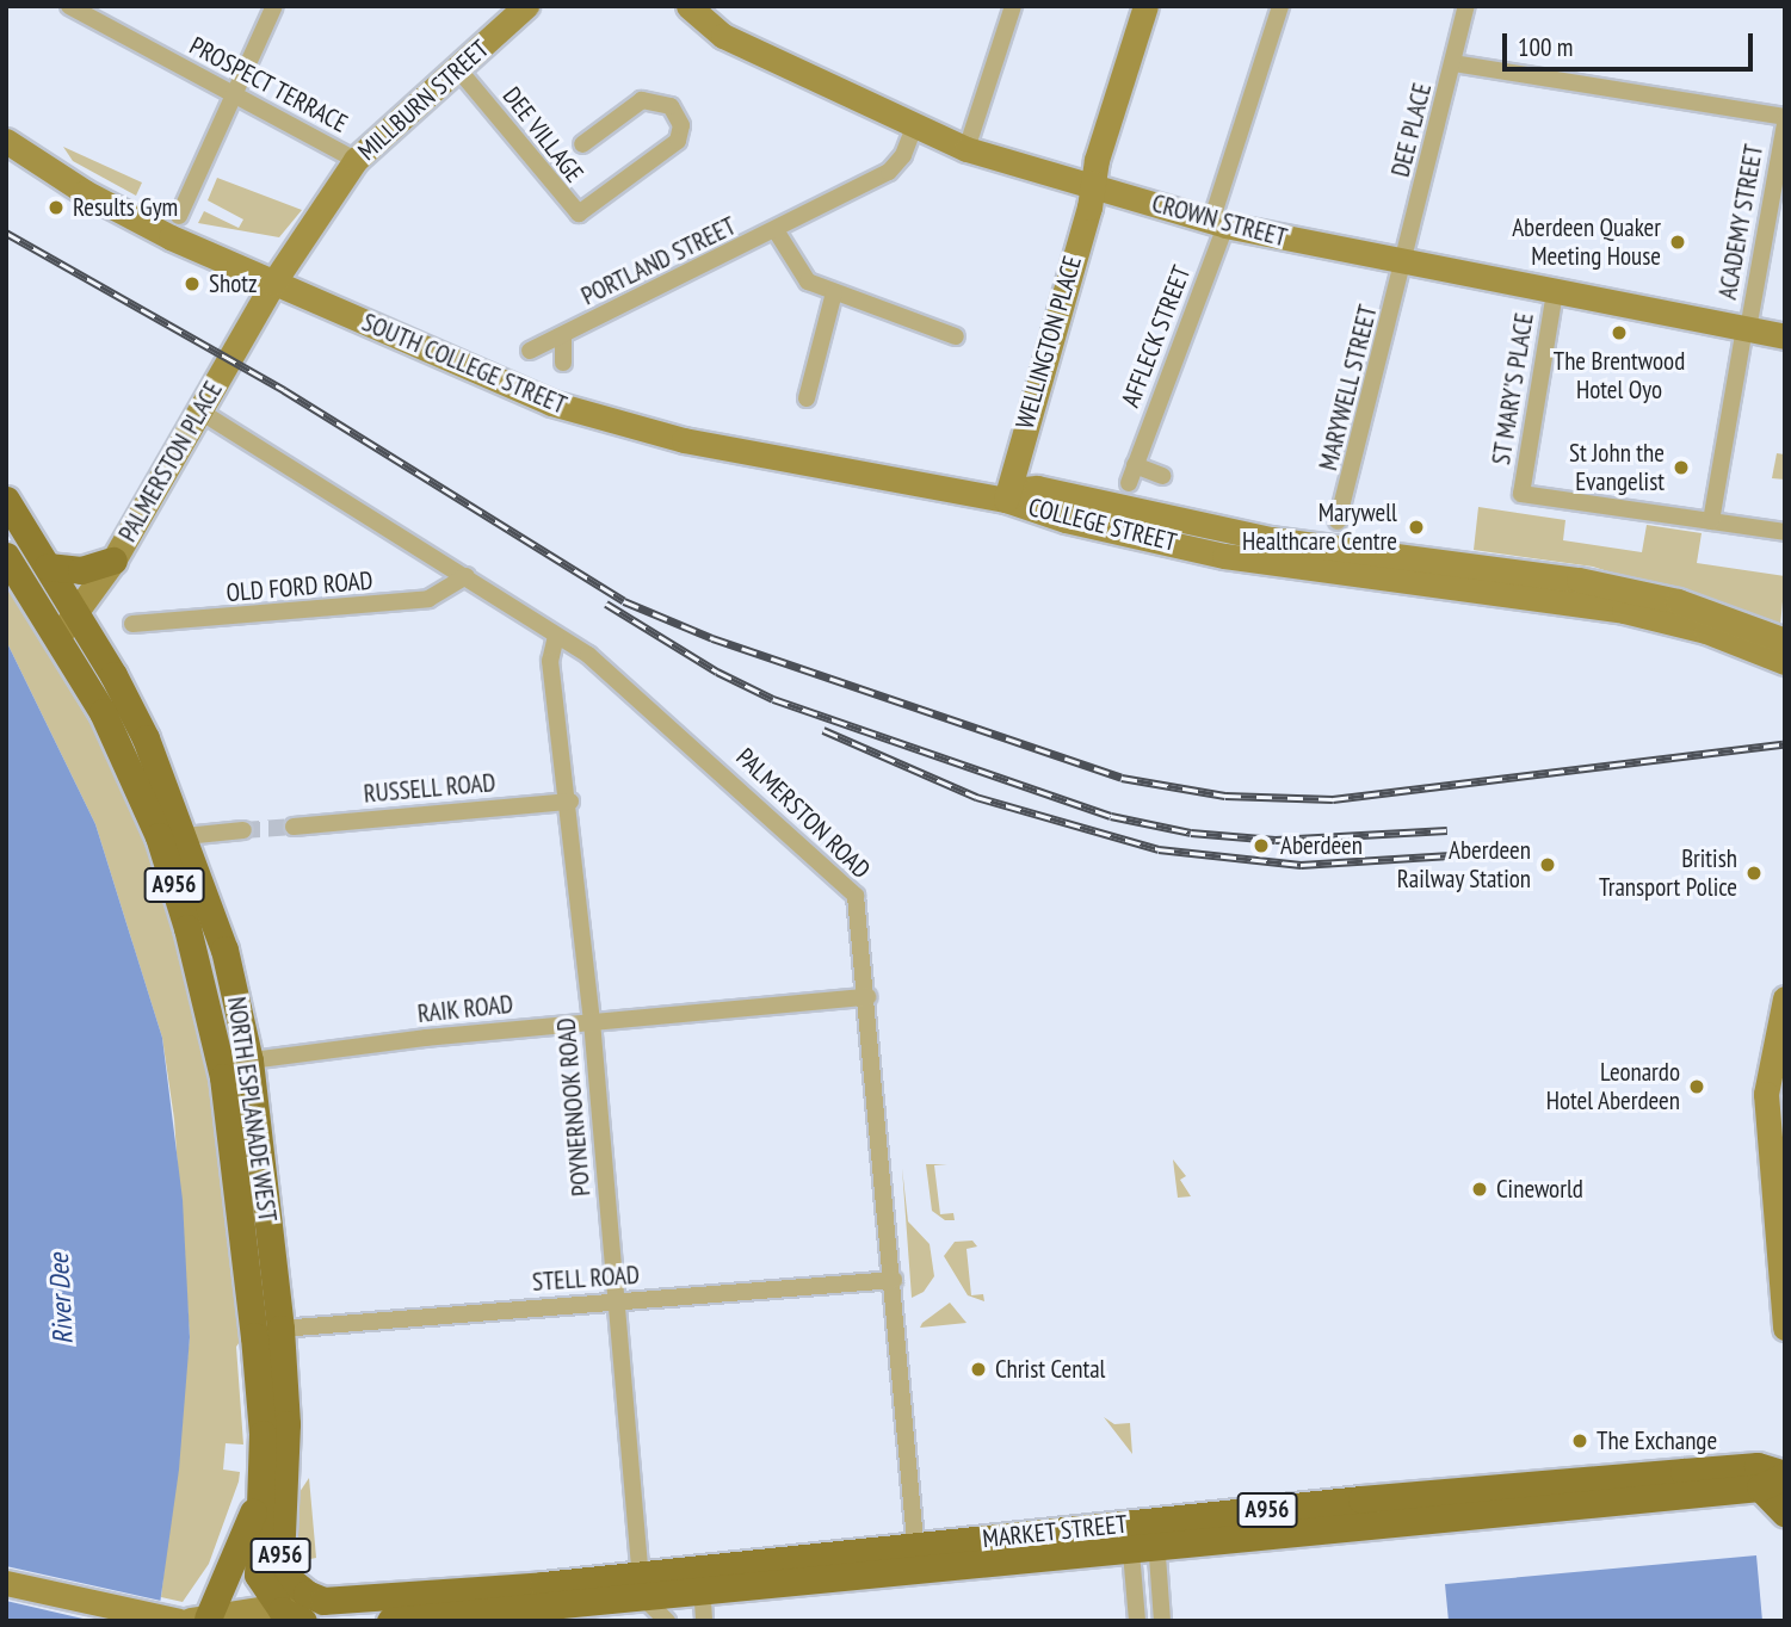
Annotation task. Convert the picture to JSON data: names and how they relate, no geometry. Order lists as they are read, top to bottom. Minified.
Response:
{"streets":{"main road":["A956","NORTH ESPLANADE WEST","MARKET STREET"],"street":["PROSPECT TERRACE","MILLBURN STREET","DEE PLACE","DEE VILLAGE","CROWN STREET","ACADEMY STREET","PORTLAND STREET","AFFLECK STREET","WELLINGTON PLACE","SOUTH COLLEGE STREET","MARYWELL STREET","ST MARY'S PLACE","PALMERSTON PLACE","COLLEGE STREET","OLD FORD ROAD","RUSSELL ROAD","PALMERSTON ROAD","RAIK ROAD","POYNERNOOK ROAD","STELL ROAD"]},"crossings":[["PROSPECT TERRACE","MILLBURN STREET"],["MILLBURN STREET","DEE VILLAGE"],["MILLBURN STREET","SOUTH COLLEGE STREET"],["MILLBURN STREET","PALMERSTON PLACE"],["DEE PLACE","CROWN STREET"],["DEE PLACE","MARYWELL STREET"],["CROWN STREET","ACADEMY STREET"],["CROWN STREET","PORTLAND STREET"],["CROWN STREET","AFFLECK STREET"],["CROWN STREET","WELLINGTON PLACE"],["CROWN STREET","MARYWELL STREET"],["CROWN STREET","ST MARY'S PLACE"],["ACADEMY STREET","ST MARY'S PLACE"],["WELLINGTON PLACE","SOUTH COLLEGE STREET"],["WELLINGTON PLACE","COLLEGE STREET"],["SOUTH COLLEGE STREET","PALMERSTON PLACE"],["SOUTH COLLEGE STREET","COLLEGE STREET"],["PALMERSTON PLACE","PALMERSTON ROAD"],["PALMERSTON PLACE","NORTH ESPLANADE WEST"],["OLD FORD ROAD","PALMERSTON ROAD"],["RUSSELL ROAD","POYNERNOOK ROAD"],["PALMERSTON ROAD","RAIK ROAD"],["PALMERSTON ROAD","POYNERNOOK ROAD"],["PALMERSTON ROAD","STELL ROAD"],["PALMERSTON ROAD","MARKET STREET"],["RAIK ROAD","POYNERNOOK ROAD"],["RAIK ROAD","NORTH ESPLANADE WEST"],["POYNERNOOK ROAD","STELL ROAD"],["POYNERNOOK ROAD","MARKET STREET"],["NORTH ESPLANADE WEST","STELL ROAD"],["NORTH ESPLANADE WEST","MARKET STREET"]],"water":["River Dee"],"places":["Results Gym","Aberdeen Quaker Meeting House","Shotz","The Brentwood Hotel Oyo","St John the Evangelist","Marywell Healthcare Centre","Aberdeen","Aberdeen Railway Station","British Transport Police","Leonardo Hotel Aberdeen","Cineworld","Christ Cental","The Exchange"],"scale_bar":"100 m"}
